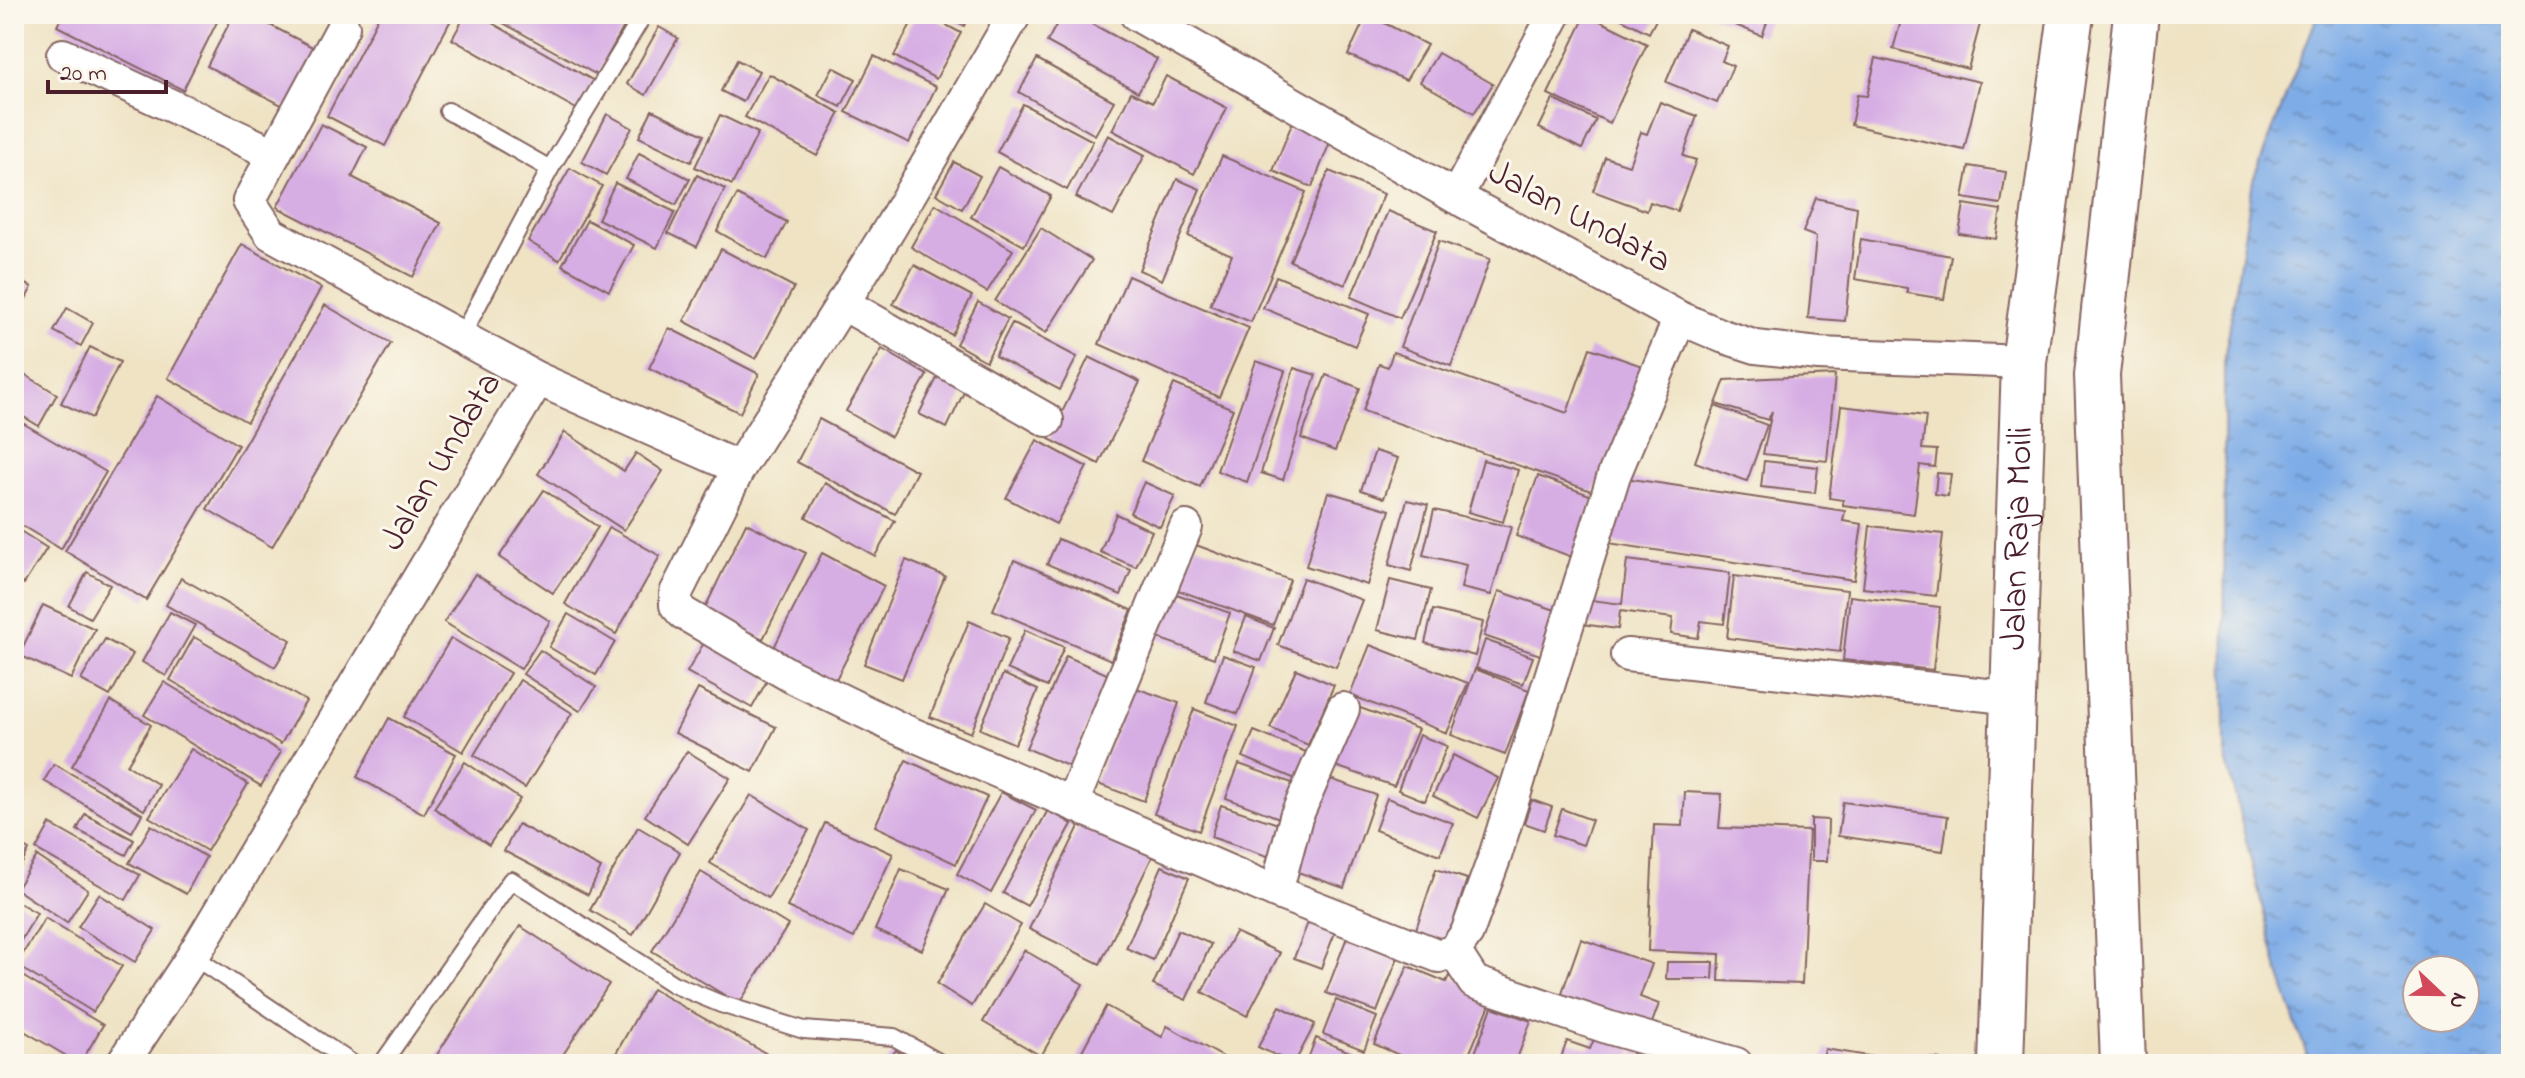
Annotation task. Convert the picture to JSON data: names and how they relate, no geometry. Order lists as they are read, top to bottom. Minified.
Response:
{"streets":{"street":["Jalan Undata","Jalan Raja Moili"]},"crossings":[["Jalan Undata","Jalan Raja Moili"]],"scale_bar":"20 m","north":"right"}
